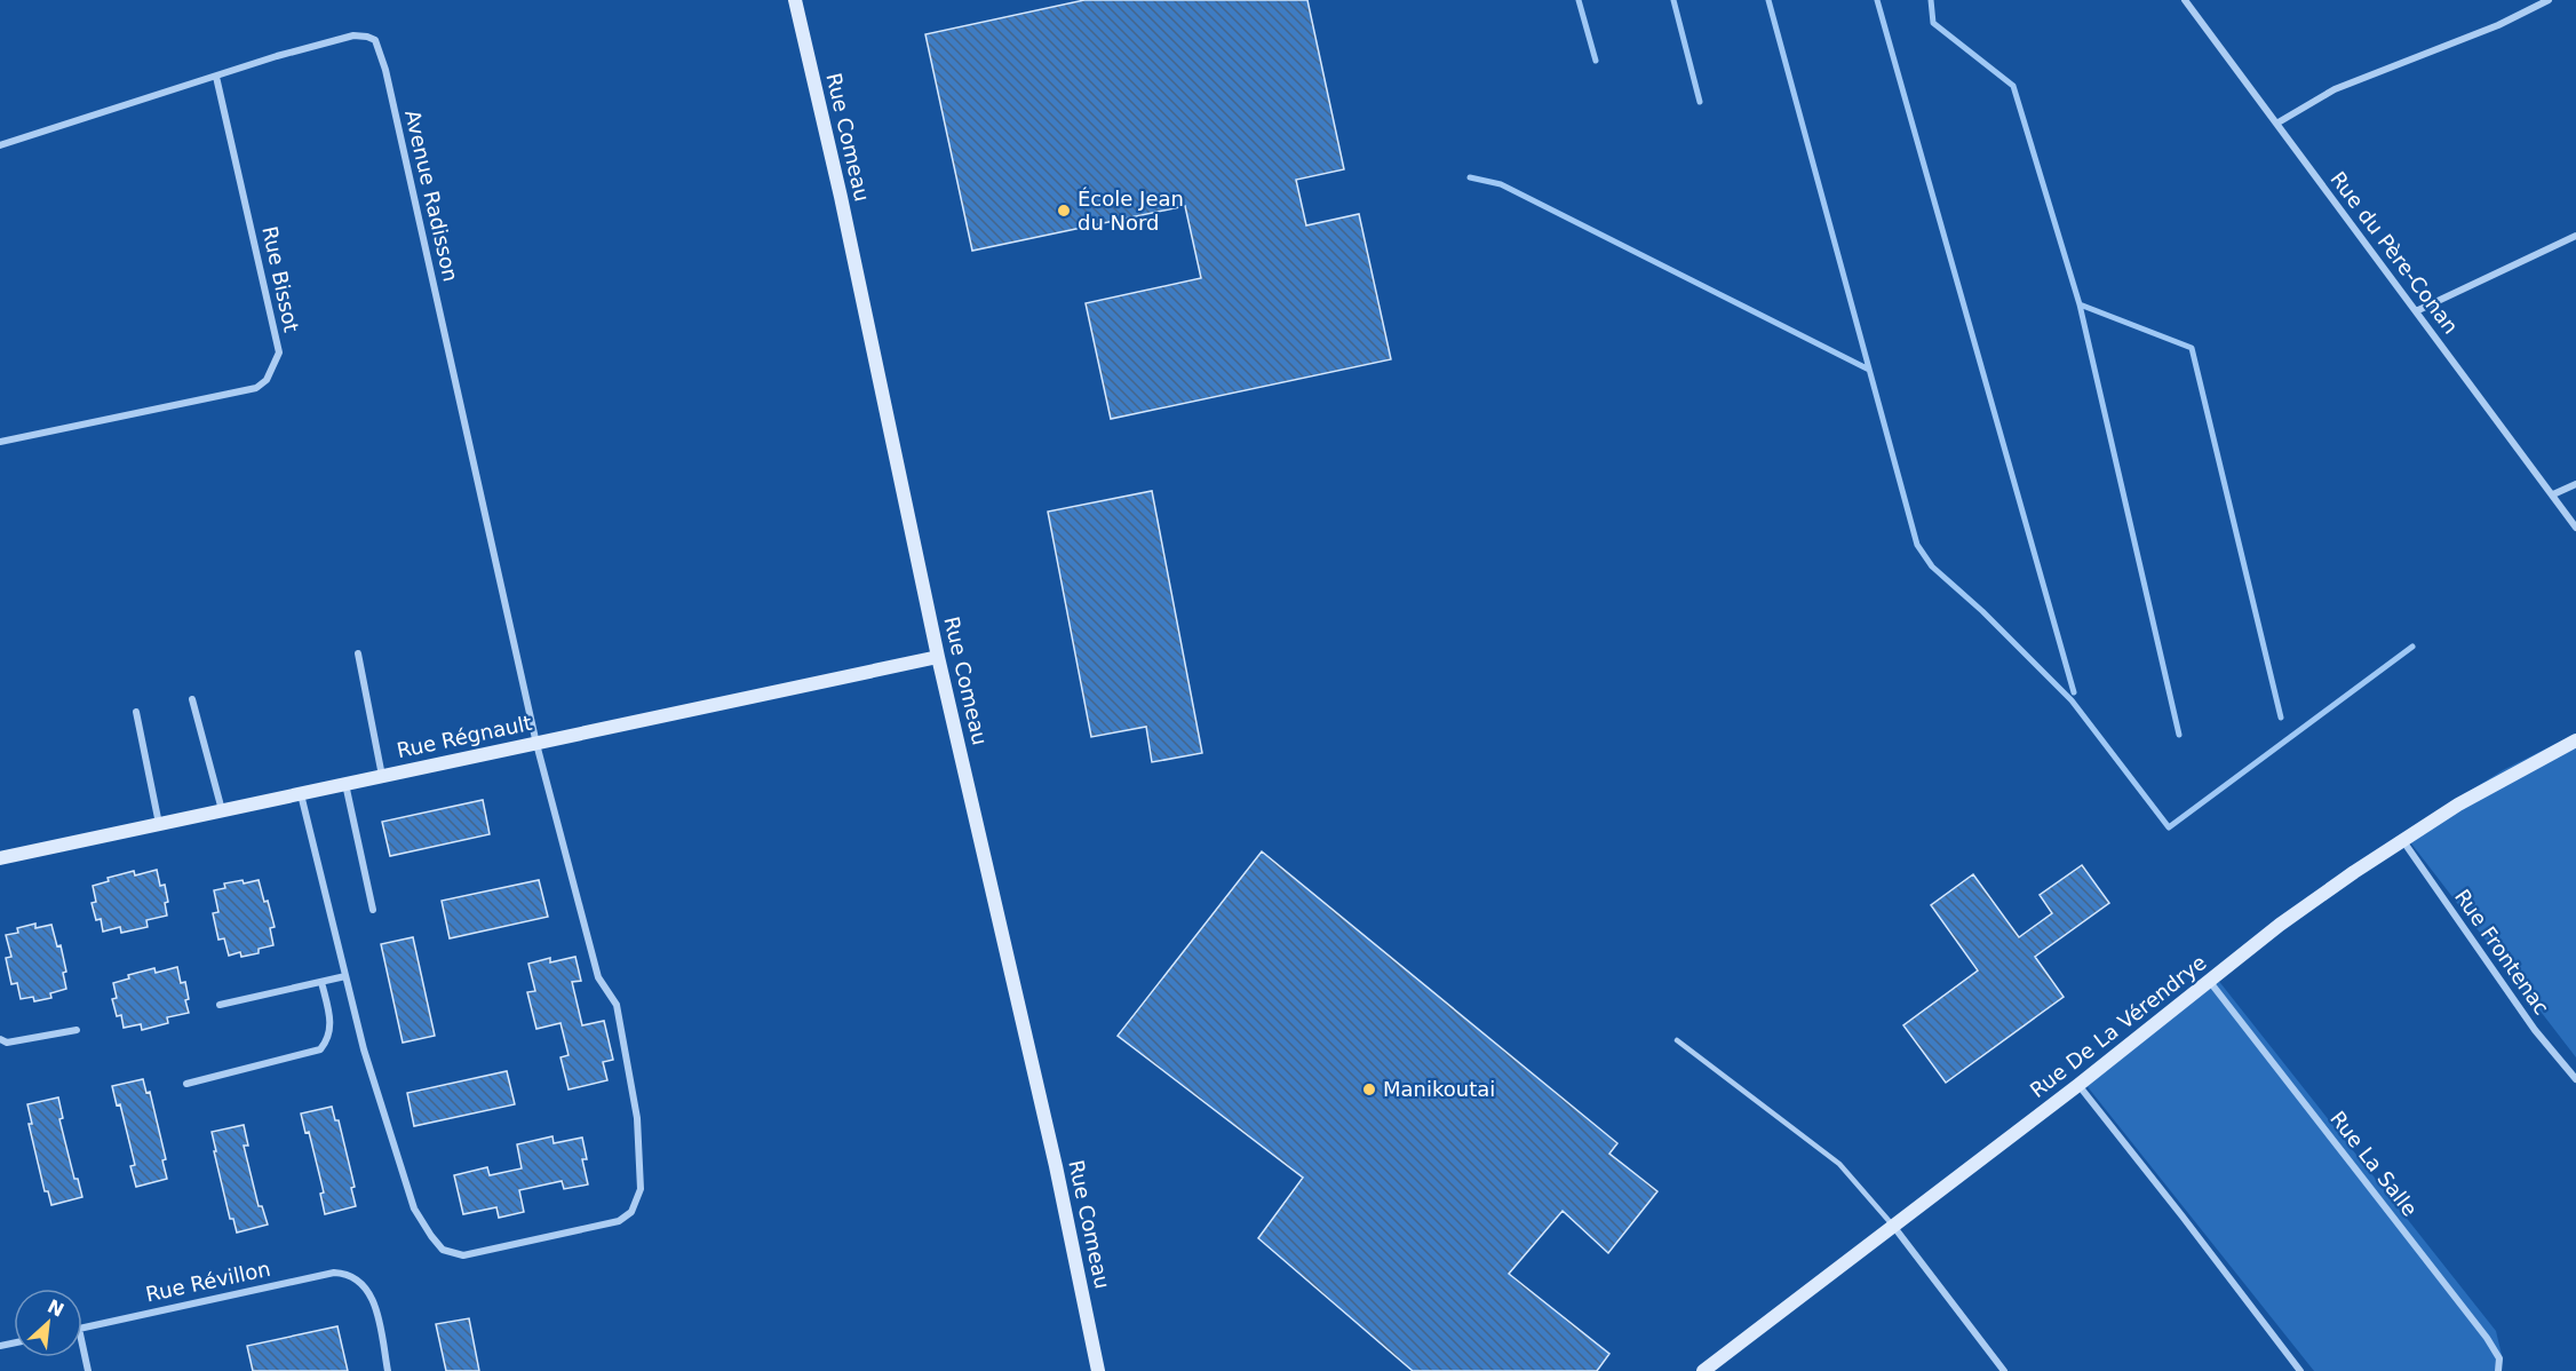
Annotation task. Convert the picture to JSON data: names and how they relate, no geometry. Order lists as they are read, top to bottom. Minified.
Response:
{"streets":{"street":["Rue Comeau","Avenue Radisson","Rue du Père-Conan","Rue Bissot","Rue Régnault","Rue Frontenac","Rue De La Vérendrye","Rue La Salle","Rue Révillon"]},"crossings":[["Rue Comeau","Rue Régnault"],["Avenue Radisson","Rue Bissot"],["Avenue Radisson","Rue Régnault"],["Rue Frontenac","Rue De La Vérendrye"],["Rue De La Vérendrye","Rue La Salle"]],"places":["École Jean du Nord","Manikoutai"],"north":"top right"}
